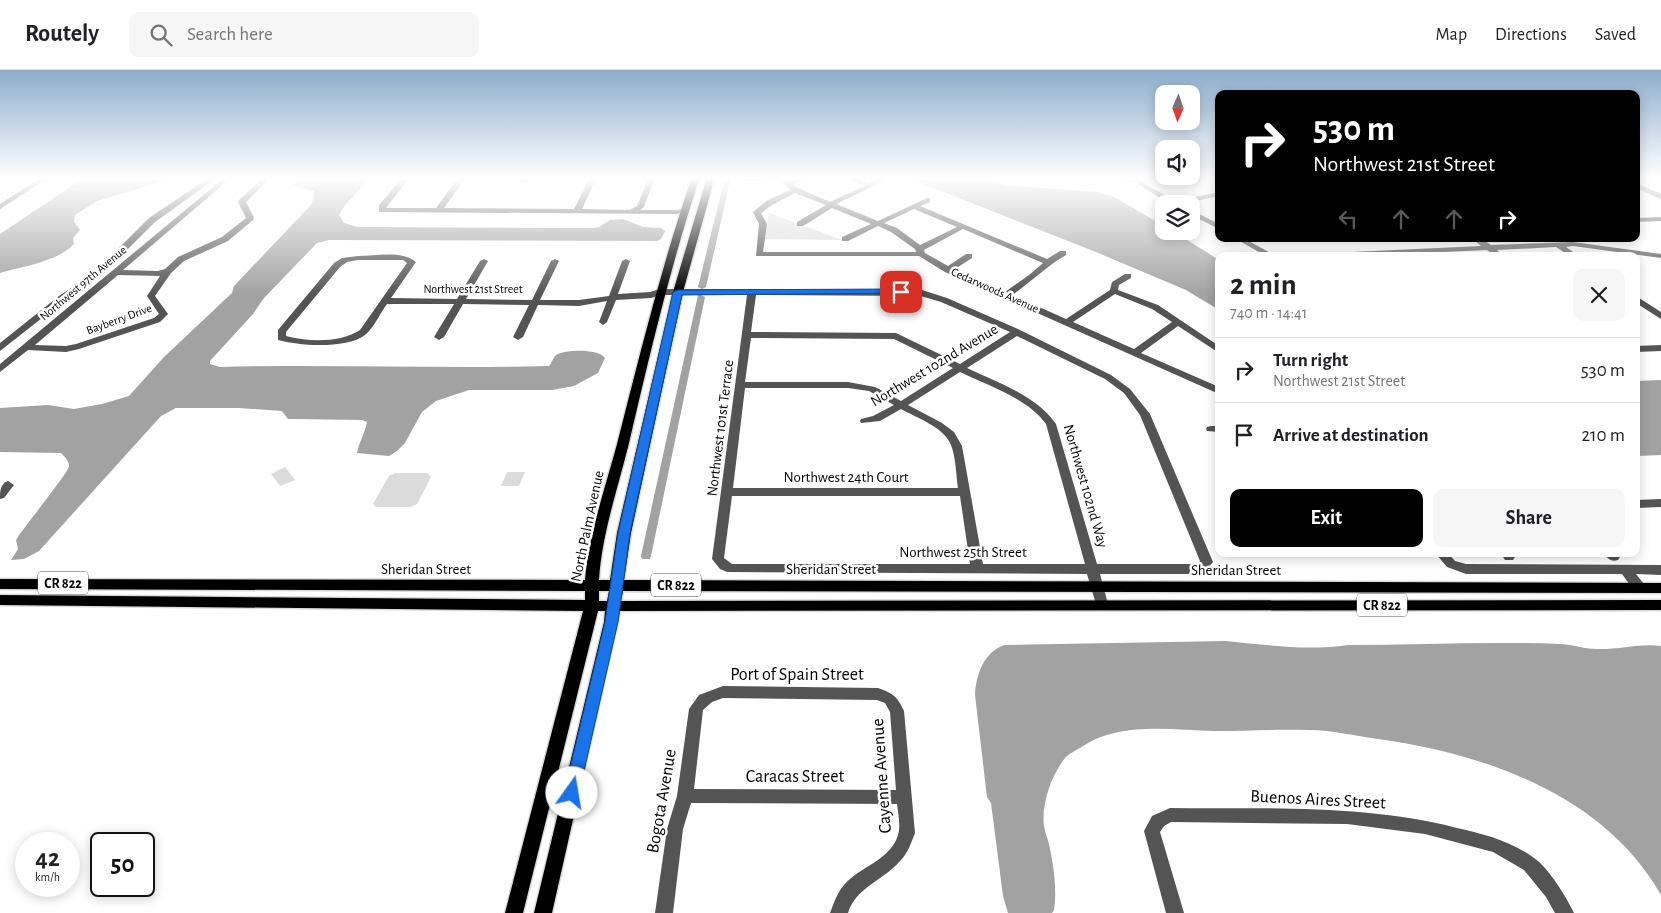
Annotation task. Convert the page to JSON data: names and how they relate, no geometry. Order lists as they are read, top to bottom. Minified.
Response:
{"streets":{"main road":["North Palm Avenue","Sheridan Street","CR 822"],"street":["Northwest 97th Avenue","Northwest 21st Street","Cedarwoods Avenue","Bayberry Drive","Northwest 102nd Avenue","Northwest 101st Terrace","Northwest 24th Court","Northwest 102nd Way","Northwest 25th Street","Port of Spain Street","Caracas Street","Cayenne Avenue","Buenos Aires Street","Bogota Avenue"]},"crossings":[["Northwest 97th Avenue","Bayberry Drive"],["Northwest 21st Street","Northwest 102nd Avenue"],["Northwest 21st Street","Northwest 101st Terrace"],["Northwest 21st Street","North Palm Avenue"],["Northwest 21st Street","Northwest 25th Street"],["Northwest 102nd Avenue","Northwest 102nd Way"],["Northwest 101st Terrace","Northwest 24th Court"],["Northwest 101st Terrace","Northwest 102nd Way"],["Northwest 101st Terrace","Northwest 25th Street"],["Northwest 102nd Way","Northwest 25th Street"],["Northwest 102nd Way","Sheridan Street"],["Northwest 102nd Way","CR 822"],["North Palm Avenue","Sheridan Street"],["North Palm Avenue","CR 822"],["Port of Spain Street","Cayenne Avenue"],["Port of Spain Street","Bogota Avenue"],["Caracas Street","Cayenne Avenue"],["Caracas Street","Bogota Avenue"]],"north":"bottom","page":{"header":"Routely","search":"Search here","nav":["Map","Directions","Saved"],"turn":["530 m","Northwest 21st Street"],"heading":["2 min","740 m · 14:41"],"list":[{"name":"Turn right","note":"Northwest 21st Street","value":"530 m"},{"name":"Arrive at destination","value":"210 m"}],"buttons":["Exit","Share"],"speed":"42 km/h","limit":"50"}}
